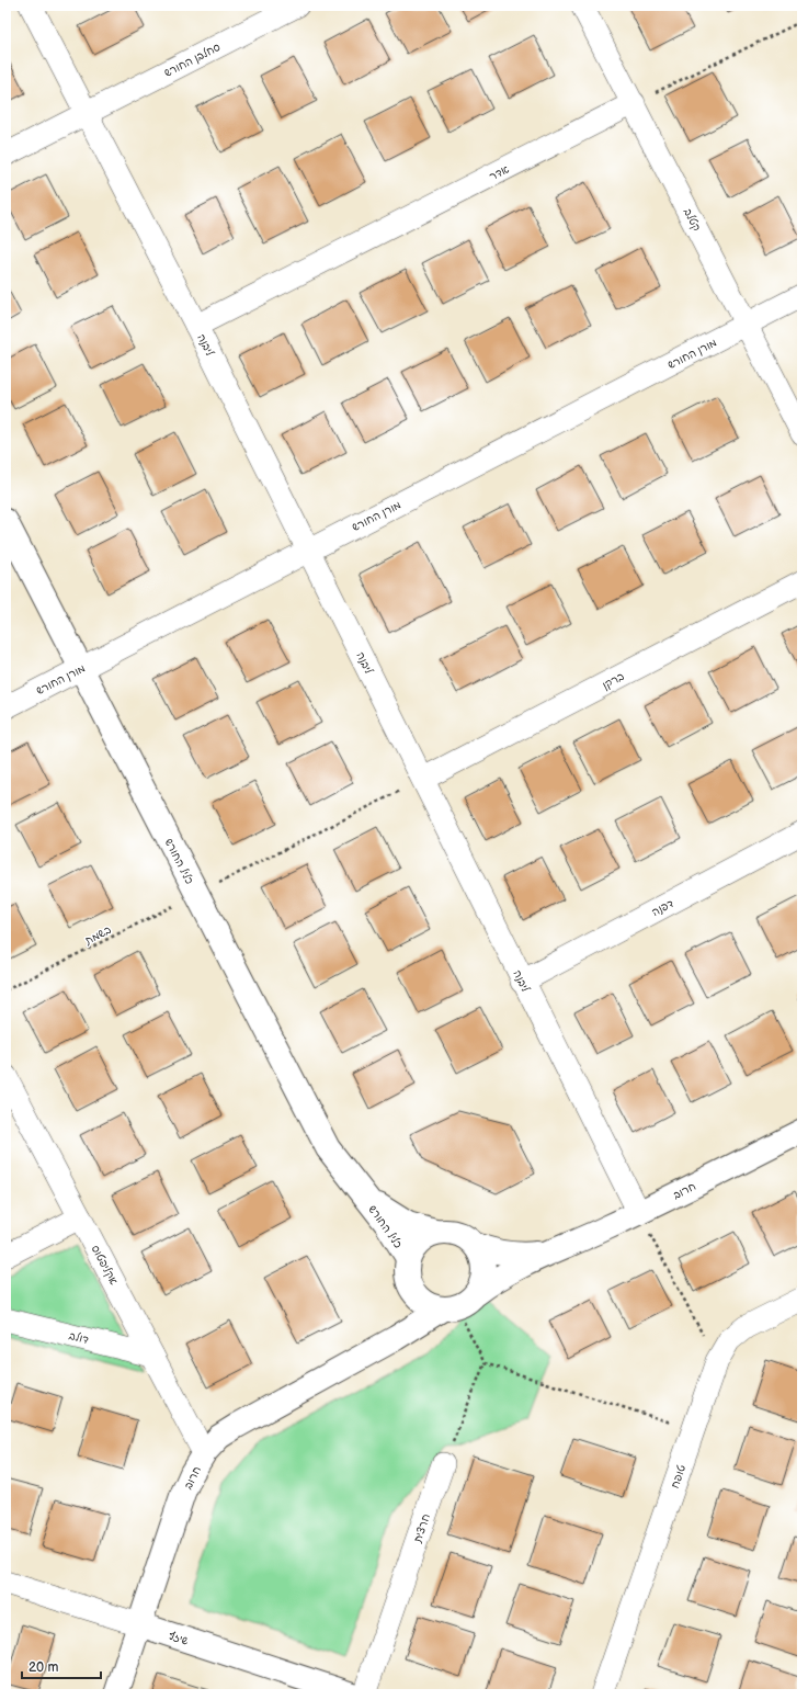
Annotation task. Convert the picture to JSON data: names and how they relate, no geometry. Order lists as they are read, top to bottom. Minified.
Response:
{"streets":{"street":["סחלבן החורש","אדר","קטלב","ליבנה","מורן החורש","ברקן","כליל החורש","דפנה","חרוב","אקליפטוס","דולב","טופח","חרצית","שיזף"],"path":["בשמת"]},"crossings":[["סחלבן החורש","ליבנה"],["אדר","קטלב"],["אדר","ליבנה"],["קטלב","מורן החורש"],["ליבנה","מורן החורש"],["ליבנה","ברקן"],["ליבנה","דפנה"],["ליבנה","בשמת"],["ליבנה","חרוב"],["מורן החורש","כליל החורש"],["ברקן","בשמת"],["כליל החורש","בשמת"],["כליל החורש","חרוב"],["חרוב","אקליפטוס"],["חרוב","שיזף"],["אקליפטוס","דולב"]],"scale_bar":"20 m"}
